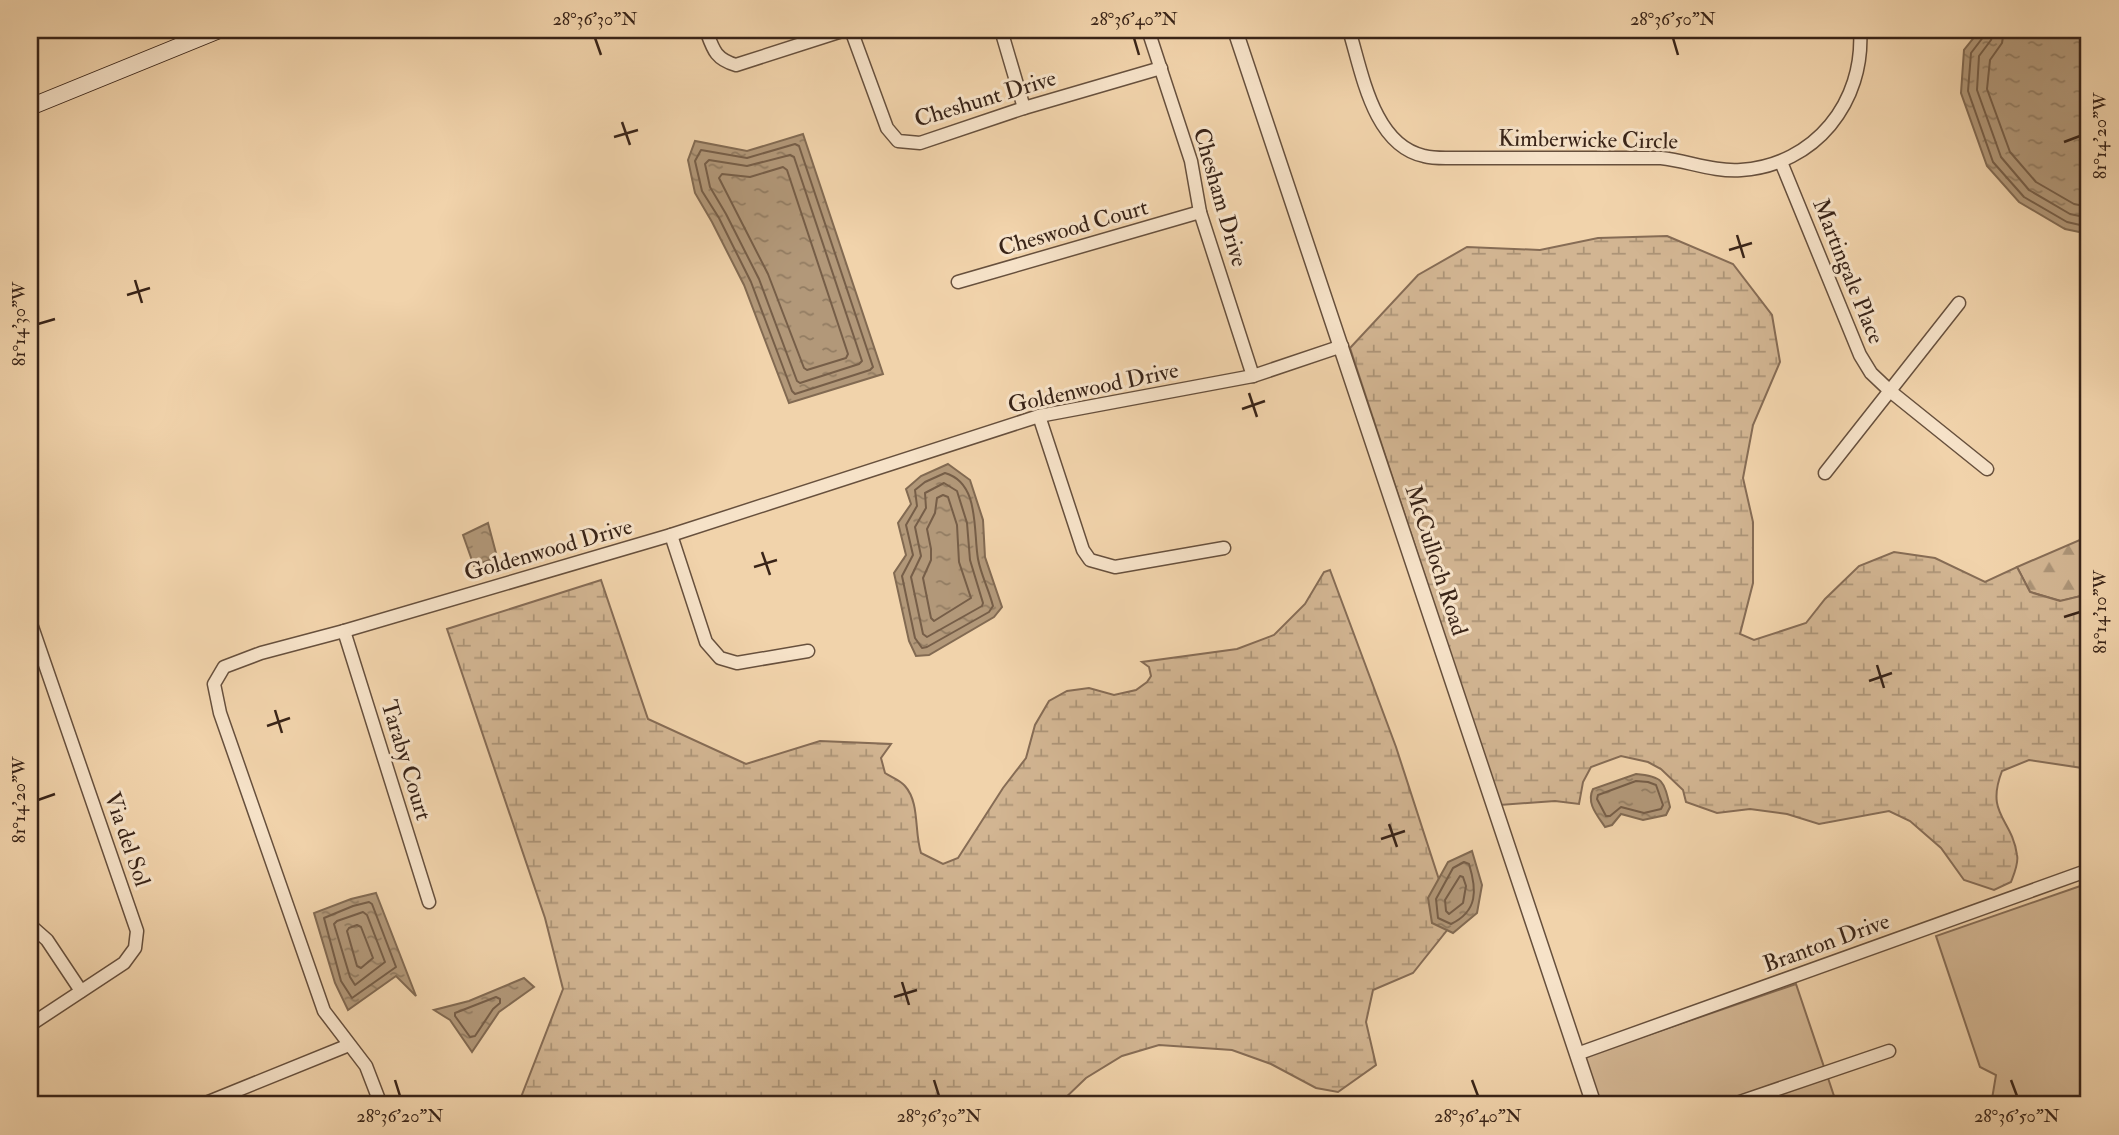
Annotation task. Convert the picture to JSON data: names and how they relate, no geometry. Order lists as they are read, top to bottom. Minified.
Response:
{"streets":{"street":["Cheshunt Drive","Kimberwicke Circle","Chesham Drive","Cheswood Court","Martingale Place","Goldenwood Drive","McCulloch Road","Taraby Court","Via del Sol","Branton Drive"]},"crossings":[["Cheshunt Drive","Chesham Drive"],["Kimberwicke Circle","Martingale Place"],["Chesham Drive","Cheswood Court"],["Chesham Drive","Goldenwood Drive"],["Goldenwood Drive","McCulloch Road"],["Goldenwood Drive","Taraby Court"],["McCulloch Road","Branton Drive"]],"coordinates":["28°36'30\"N","28°36'40\"N","28°36'50\"N","81°14'20\"W","81°14'30\"W","81°14'10\"W","28°36'20\"N"]}
